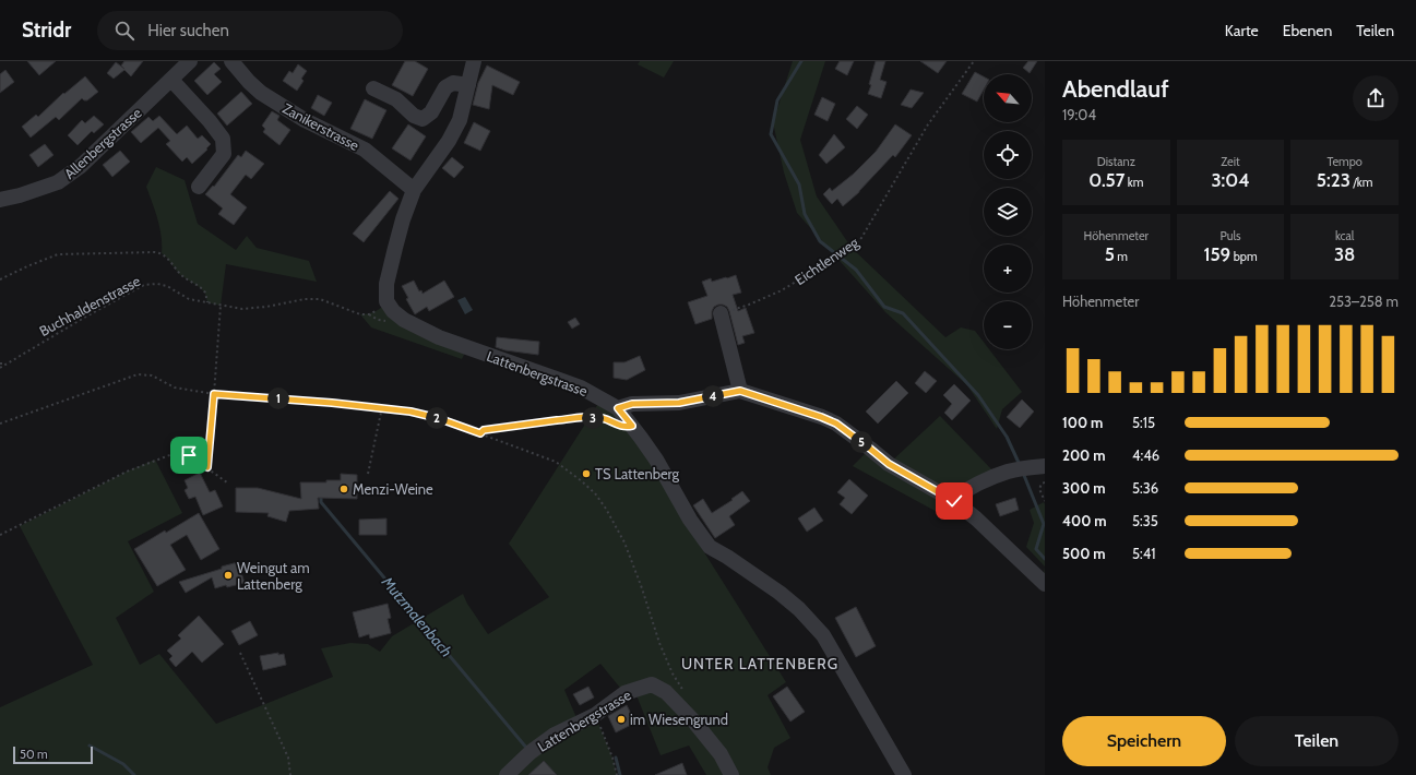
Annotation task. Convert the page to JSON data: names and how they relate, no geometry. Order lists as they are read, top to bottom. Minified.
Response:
{"streets":{"street":["Zanikerstrasse","Allenbergstrasse","Lattenbergstrasse"],"path":["Eichtlenweg","Buchhaldenstrasse"]},"crossings":[["Zanikerstrasse","Lattenbergstrasse"]],"districts":["UNTER LATTENBERG"],"water":["Mutzmalenbach"],"places":["TS Lattenberg","Menzi-Weine","Weingut am Lattenberg","im Wiesengrund"],"scale_bar":"50 m","north":"top left","page":{"header":"Stridr","search":"Hier suchen","nav":["Karte","Ebenen","Teilen"],"heading":["Abendlauf","19:04"],"map_buttons":["+","−"],"stats":[["Distanz","0.57 km"],["Zeit","3:04"],["Tempo","5:23 /km"],["Höhenmeter","5 m"],["Puls","159 bpm"],["kcal","38"]],"chart":["Höhenmeter","253–258 m"],"pins":["4","1","2","3","5"],"list":[{"name":"100 m","note":"5:15"},{"name":"200 m","note":"4:46"},{"name":"300 m","note":"5:36"},{"name":"400 m","note":"5:35"},{"name":"500 m","note":"5:41"}],"buttons":["Speichern","Teilen"],"scale":"50 m"}}
